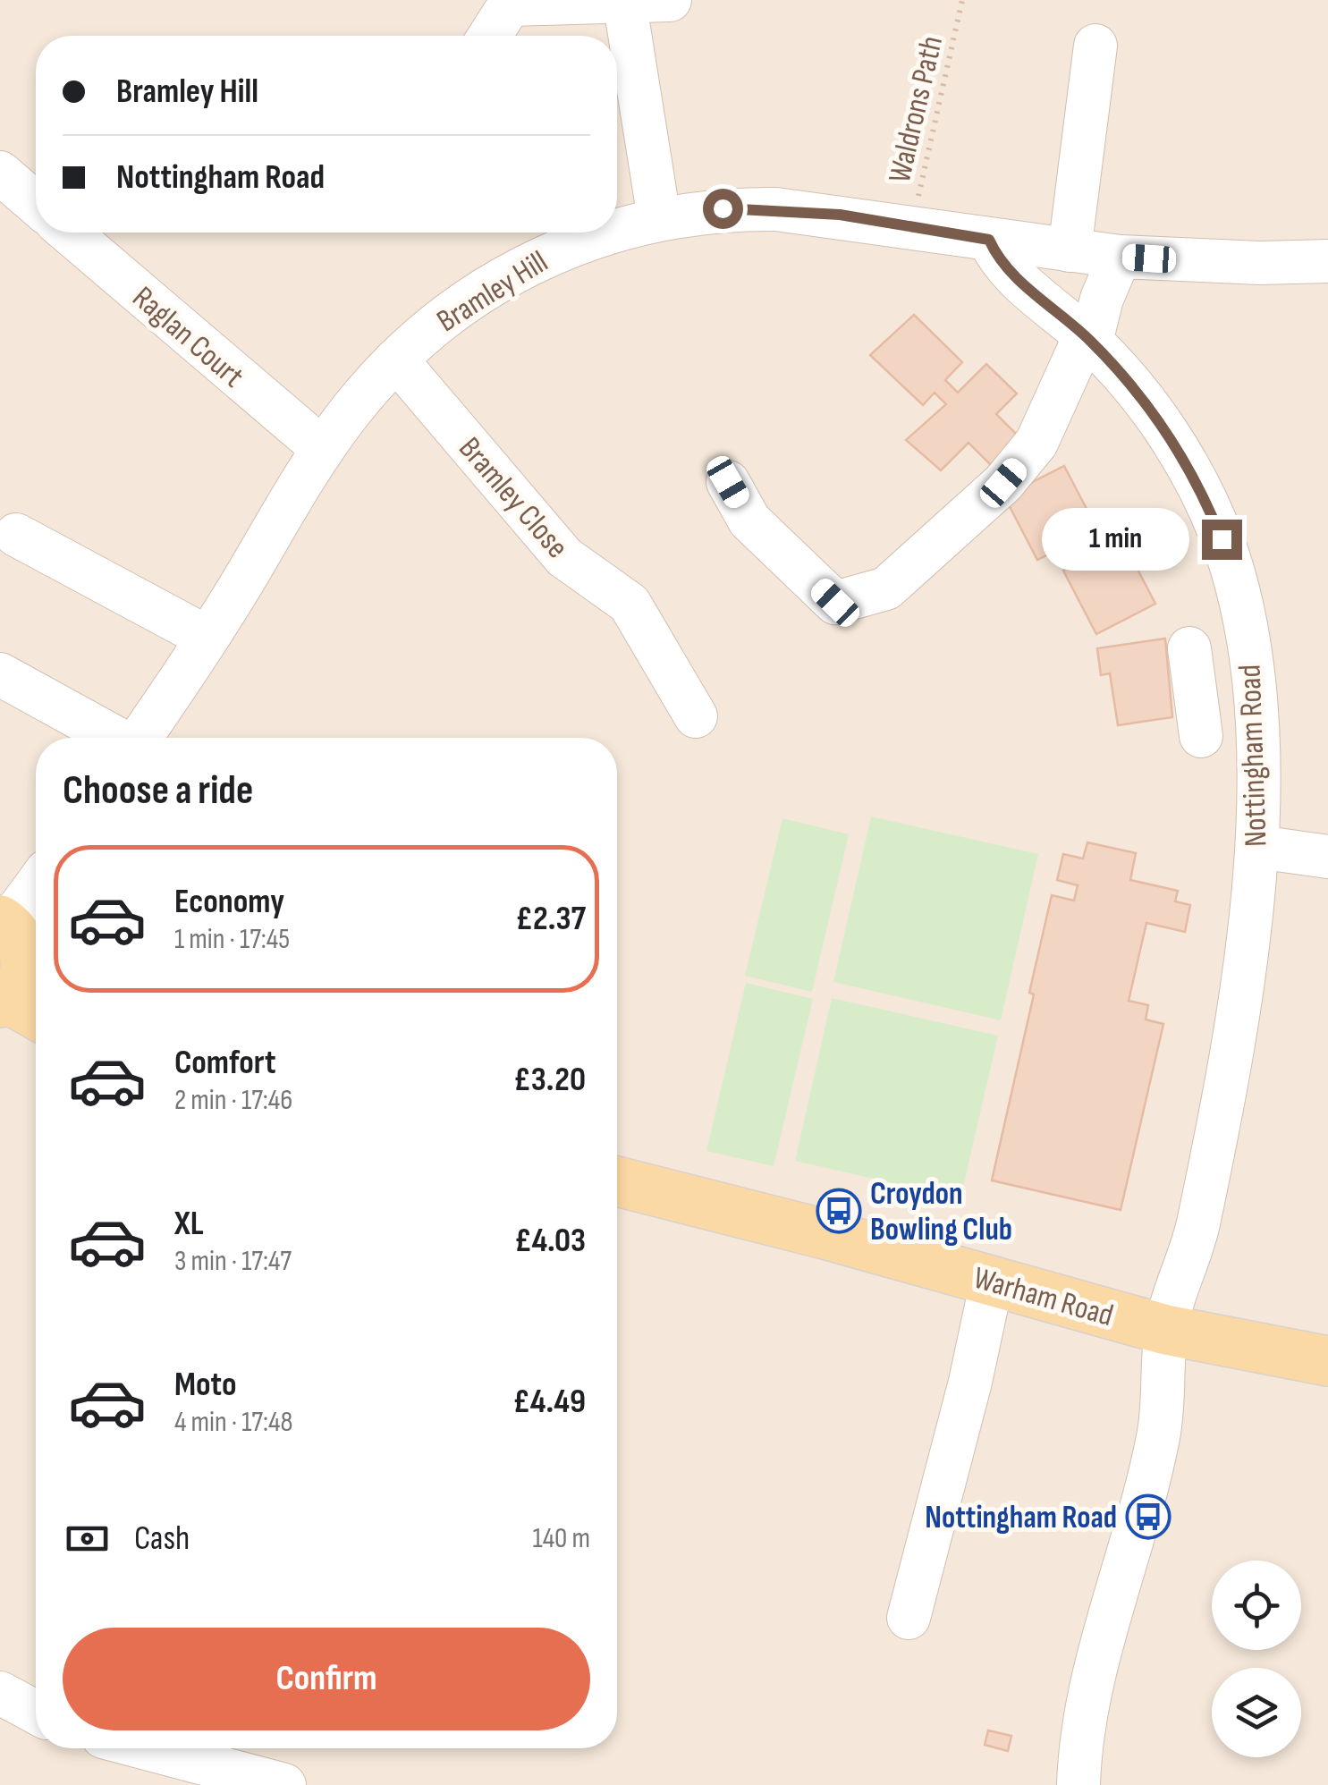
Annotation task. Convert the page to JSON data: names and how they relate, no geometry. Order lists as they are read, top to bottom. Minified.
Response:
{"streets":{"main road":["Warham Road"],"street":["Bramley Hill","Raglan Court","Bramley Close","Nottingham Road"],"path":["Waldrons Path"]},"crossings":[["Waldrons Path","Bramley Hill"],["Bramley Hill","Raglan Court"],["Bramley Hill","Bramley Close"],["Bramley Hill","Nottingham Road"],["Nottingham Road","Warham Road"]],"places":{"bus stop":["Croydon Bowling Club","Nottingham Road"]},"page":{"banner":["Bramley Hill","Nottingham Road"],"bubble":"1 min","heading":"Choose a ride","list":[{"name":"Economy","note":"1 min · 17:45","value":"£2.37"},{"name":"Comfort","note":"2 min · 17:46","value":"£3.20"},{"name":"XL","note":"3 min · 17:47","value":"£4.03"},{"name":"Moto","note":"4 min · 17:48","value":"£4.49"}],"pay":["Cash","140 m"],"buttons":"Confirm"}}
